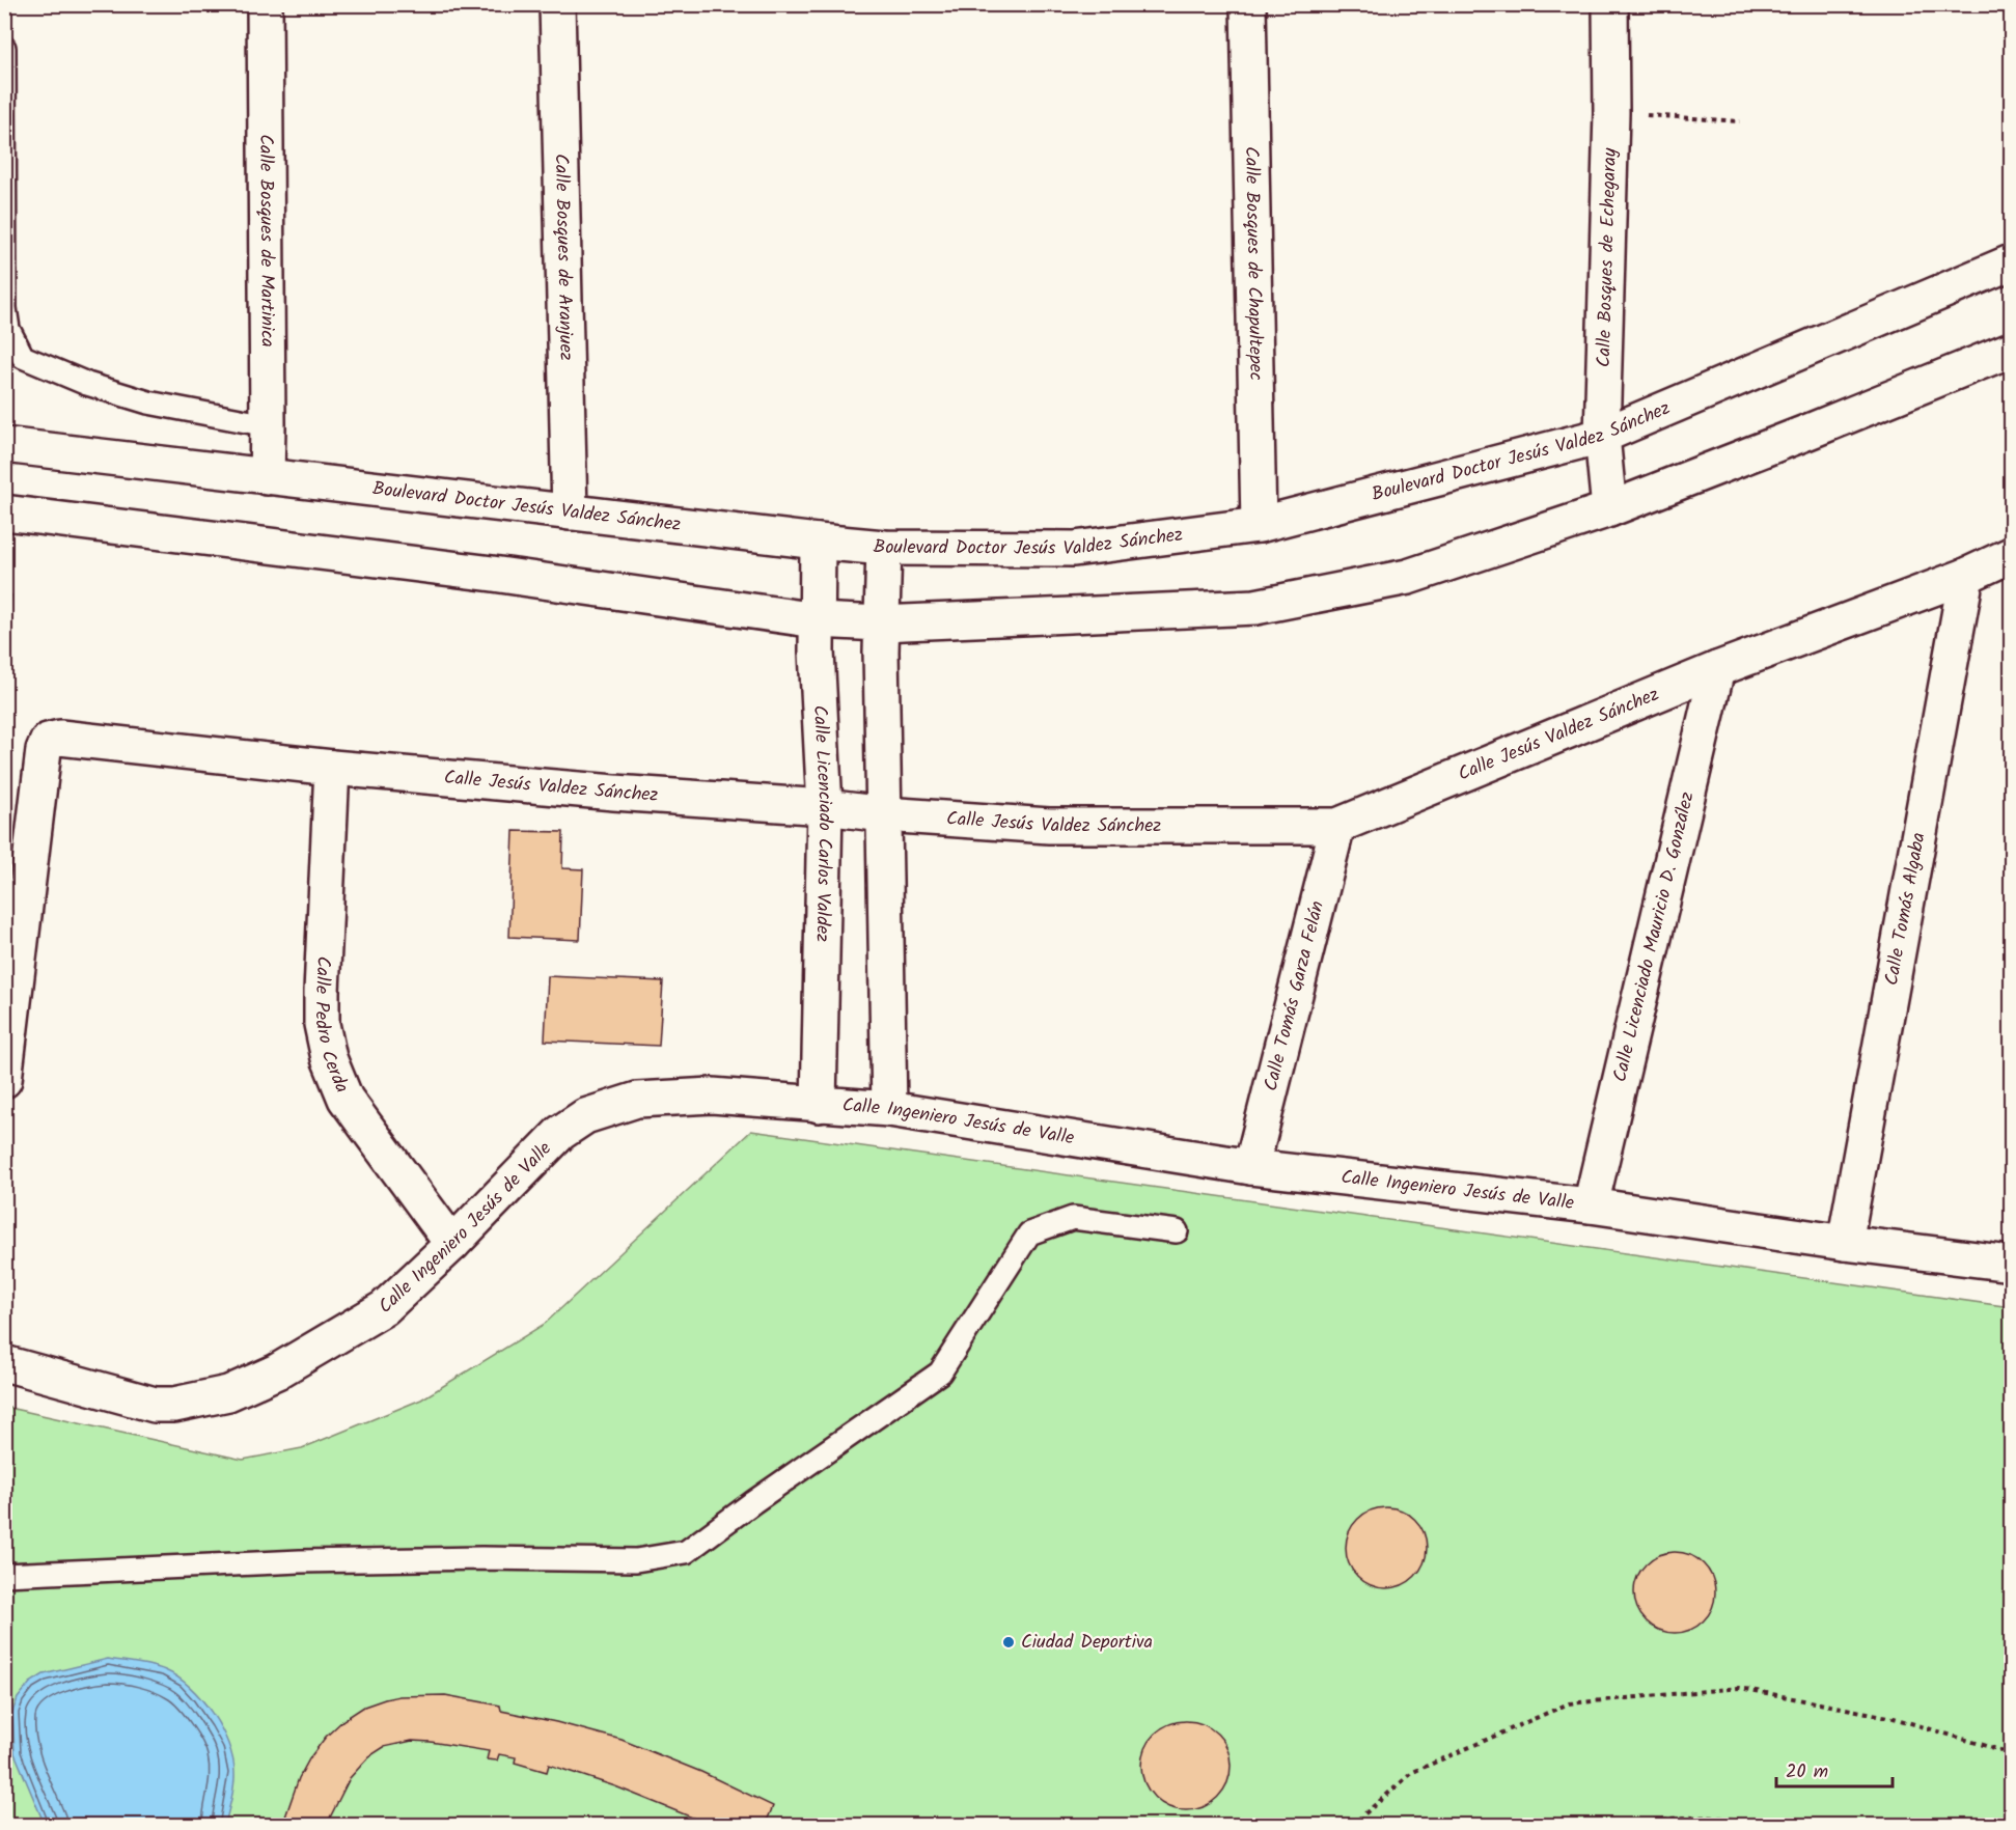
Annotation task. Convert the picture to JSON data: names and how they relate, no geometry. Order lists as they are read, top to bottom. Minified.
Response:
{"streets":{"street":["Calle Bosques de Martinica","Calle Bosques de Echegaray","Calle Bosques de Aranjuez","Calle Bosques de Chapultepec","Boulevard Doctor Jesús Valdez Sánchez","Calle Jesús Valdez Sánchez","Calle Licenciado Carlos Valdez","Calle Tomás Algaba","Calle Licenciado Mauricio D. González","Calle Tomás Garza Felán","Calle Pedro Cerda","Calle Ingeniero Jesús de Valle"]},"crossings":[["Calle Bosques de Martinica","Boulevard Doctor Jesús Valdez Sánchez"],["Calle Bosques de Echegaray","Boulevard Doctor Jesús Valdez Sánchez"],["Calle Bosques de Aranjuez","Boulevard Doctor Jesús Valdez Sánchez"],["Calle Bosques de Chapultepec","Boulevard Doctor Jesús Valdez Sánchez"],["Boulevard Doctor Jesús Valdez Sánchez","Calle Licenciado Carlos Valdez"],["Calle Jesús Valdez Sánchez","Calle Licenciado Carlos Valdez"],["Calle Jesús Valdez Sánchez","Calle Tomás Algaba"],["Calle Jesús Valdez Sánchez","Calle Licenciado Mauricio D. González"],["Calle Jesús Valdez Sánchez","Calle Tomás Garza Felán"],["Calle Jesús Valdez Sánchez","Calle Pedro Cerda"],["Calle Licenciado Carlos Valdez","Calle Ingeniero Jesús de Valle"],["Calle Tomás Algaba","Calle Ingeniero Jesús de Valle"],["Calle Licenciado Mauricio D. González","Calle Ingeniero Jesús de Valle"],["Calle Tomás Garza Felán","Calle Ingeniero Jesús de Valle"],["Calle Pedro Cerda","Calle Ingeniero Jesús de Valle"]],"places":["Ciudad Deportiva"],"scale_bar":"20 m"}
